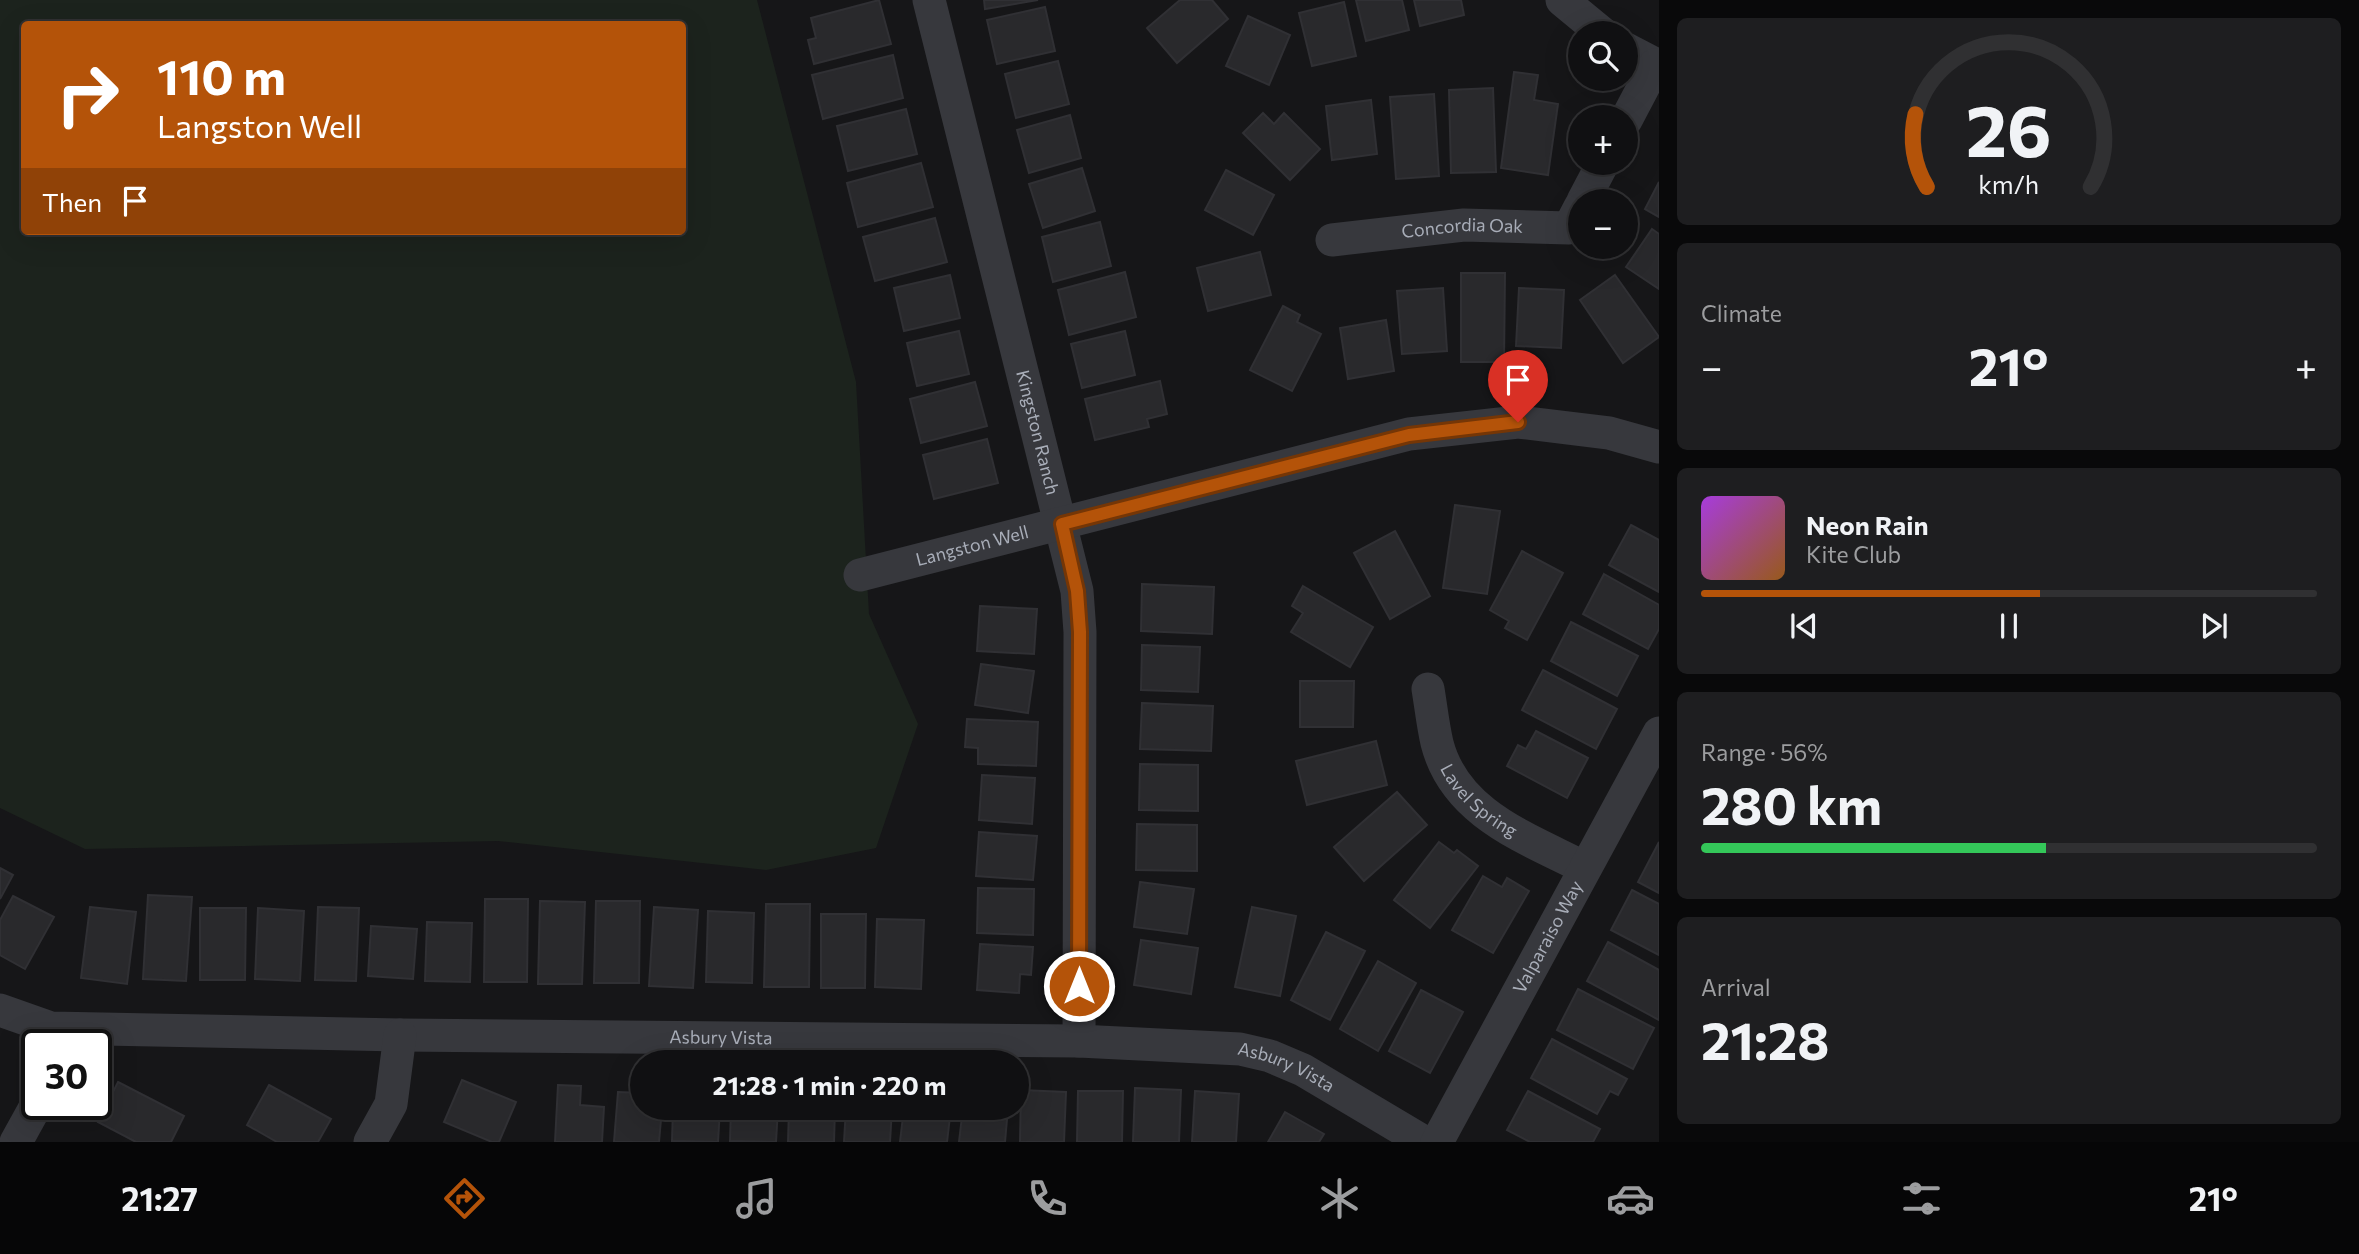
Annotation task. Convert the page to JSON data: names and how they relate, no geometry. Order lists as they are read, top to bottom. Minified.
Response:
{"streets":{"street":["Concordia Oak","Kingston Ranch","Langston Well","Lavel Spring","Valparaiso Way","Asbury Vista"]},"crossings":[["Kingston Ranch","Langston Well"],["Kingston Ranch","Asbury Vista"],["Lavel Spring","Valparaiso Way"]],"page":{"map_buttons":["+","−"],"turn":["110 m","Langston Well"],"then":"Then","tile":["Climate",["Range · 56%","280 km"],["Arrival","21:28"]],"heat":["−","21°","+"],"song":["Neon Rain","Kite Club"],"limit":"30","trip":"21:28 · 1 min · 220 m","tabs":["21:27","21°"],"gauge":["26","km/h"]}}
